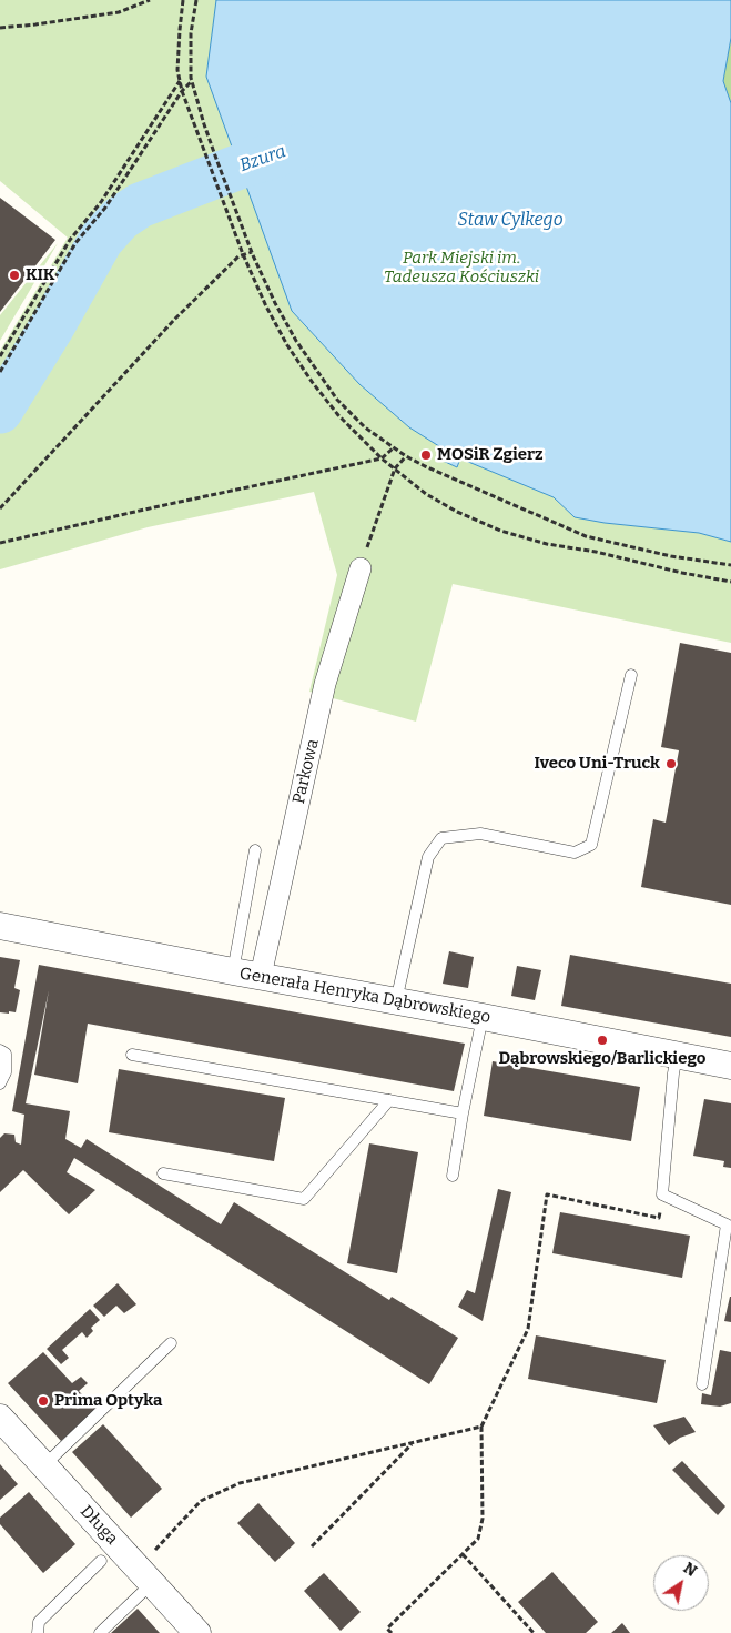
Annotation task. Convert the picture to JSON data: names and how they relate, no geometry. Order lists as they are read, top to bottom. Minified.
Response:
{"streets":{"street":["Parkowa","Generała Henryka Dąbrowskiego","Długa"]},"crossings":[["Parkowa","Generała Henryka Dąbrowskiego"]],"water":["Bzura","Staw Cylkego"],"parks":["Park Miejski im. Tadeusza Kościuszki"],"places":["KIK","MOSiR Zgierz","Iveco Uni-Truck","Dąbrowskiego/Barlickiego","Prima Optyka"],"north":"top right"}
